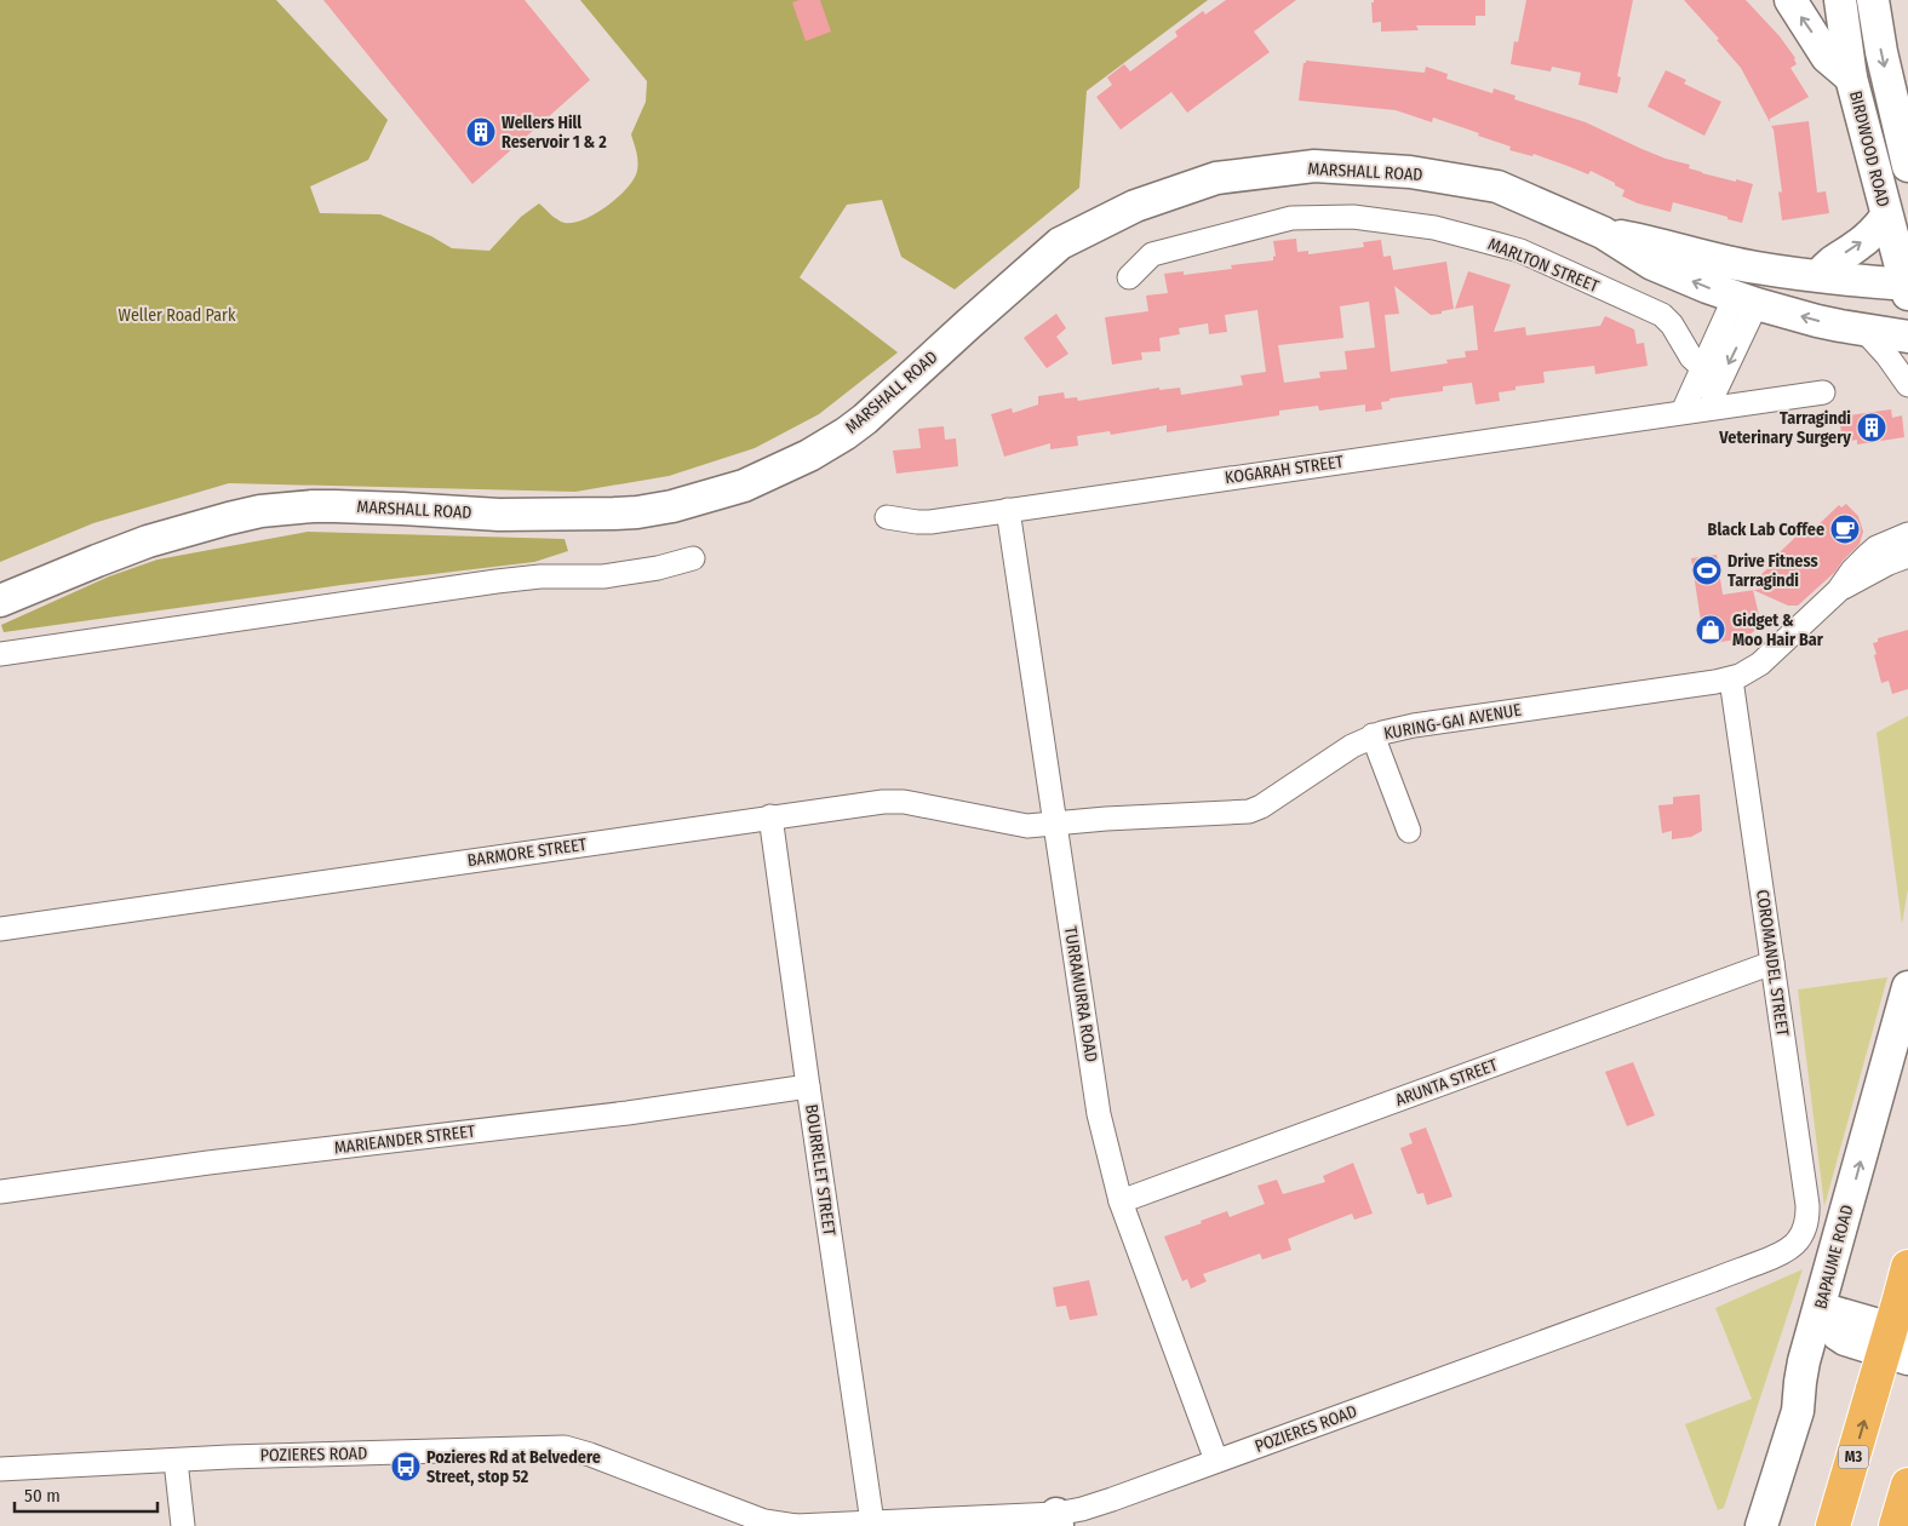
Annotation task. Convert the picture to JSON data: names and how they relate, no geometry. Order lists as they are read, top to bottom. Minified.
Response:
{"streets":{"highway":["M3"],"main road":["BIRDWOOD ROAD","MARSHALL ROAD","BAPAUME ROAD"],"street":["MARLTON STREET","KOGARAH STREET","KURING-GAI AVENUE","BARMORE STREET","COROMANDEL STREET","TURRAMURRA ROAD","ARUNTA STREET","MARIEANDER STREET","BOURRELET STREET","POZIERES ROAD"]},"crossings":[["BIRDWOOD ROAD","MARSHALL ROAD"],["KOGARAH STREET","TURRAMURRA ROAD"],["KURING-GAI AVENUE","BARMORE STREET"],["KURING-GAI AVENUE","COROMANDEL STREET"],["KURING-GAI AVENUE","TURRAMURRA ROAD"],["BARMORE STREET","TURRAMURRA ROAD"],["BARMORE STREET","BOURRELET STREET"],["COROMANDEL STREET","ARUNTA STREET"],["COROMANDEL STREET","POZIERES ROAD"],["TURRAMURRA ROAD","ARUNTA STREET"],["TURRAMURRA ROAD","POZIERES ROAD"],["MARIEANDER STREET","BOURRELET STREET"],["BOURRELET STREET","POZIERES ROAD"]],"one_way":["BAPAUME ROAD"],"parks":["Weller Road Park"],"places":{"building":["Wellers Hill Reservoir 1 & 2","Tarragindi Veterinary Surgery"],"cafe":["Black Lab Coffee"],"sports":["Drive Fitness Tarragindi"],"shop":["Gidget & Moo Hair Bar"],"bus stop":["Pozieres Rd at Belvedere Street, stop 52"]},"scale_bar":"50 m"}
